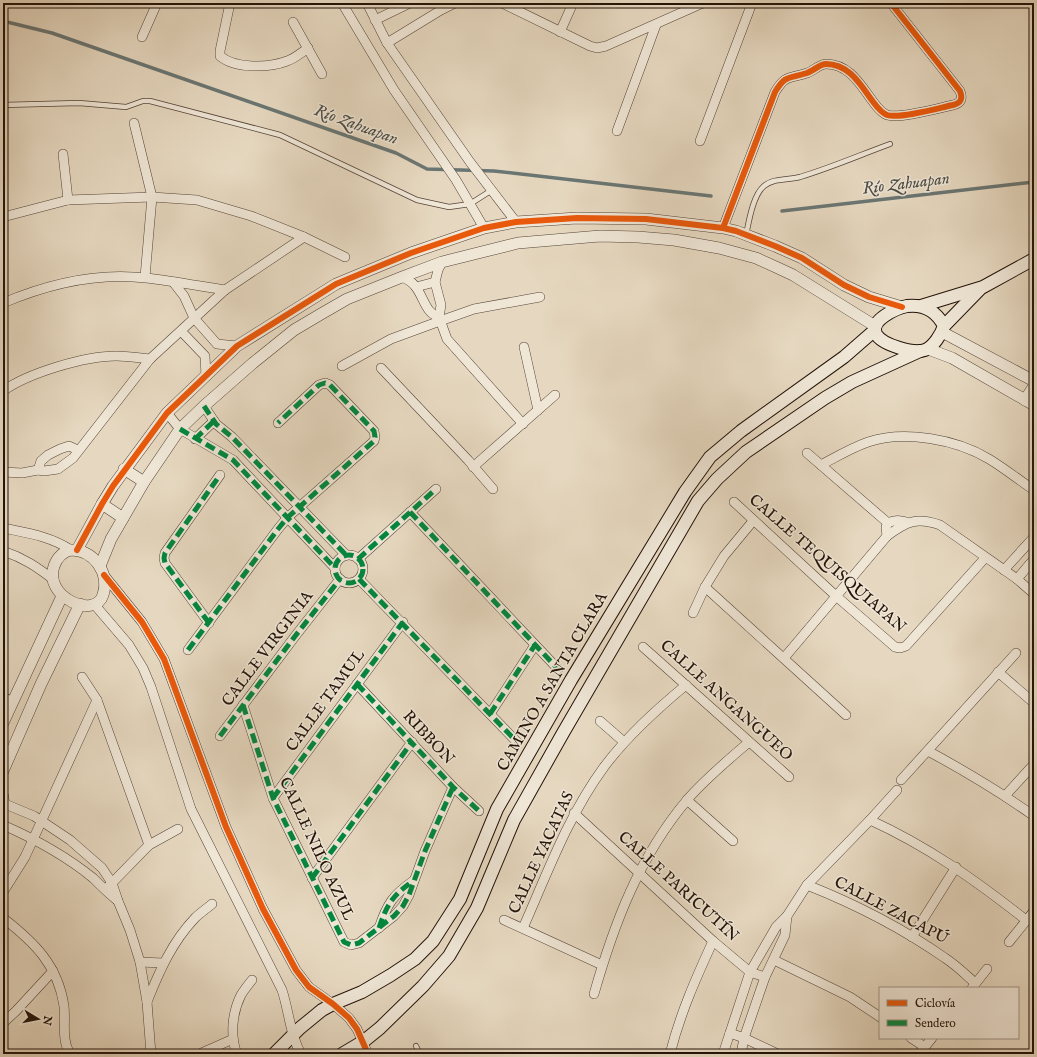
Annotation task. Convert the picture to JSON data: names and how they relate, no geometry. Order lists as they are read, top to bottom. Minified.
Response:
{"streets":{"main road":["CAMINO A SANTA CLARA"],"street":["CALLE TEQUISQUIAPAN","CALLE VIRGINIA","CALLE TAMUL","CALLE ANGANGUEO","RIBBON","CALLE NILO AZUL","CALLE YACATAS","CALLE PARICUTÍN","CALLE ZACAPÚ"]},"crossings":[["CALLE VIRGINIA","CALLE NILO AZUL"],["CALLE TAMUL","RIBBON"],["CALLE TAMUL","CALLE NILO AZUL"],["CALLE ANGANGUEO","CALLE YACATAS"],["RIBBON","CALLE NILO AZUL"],["CALLE YACATAS","CALLE PARICUTÍN"]],"water":["Río Zahuapan"],"legend":["Ciclovía","Sendero"],"north":"right"}
